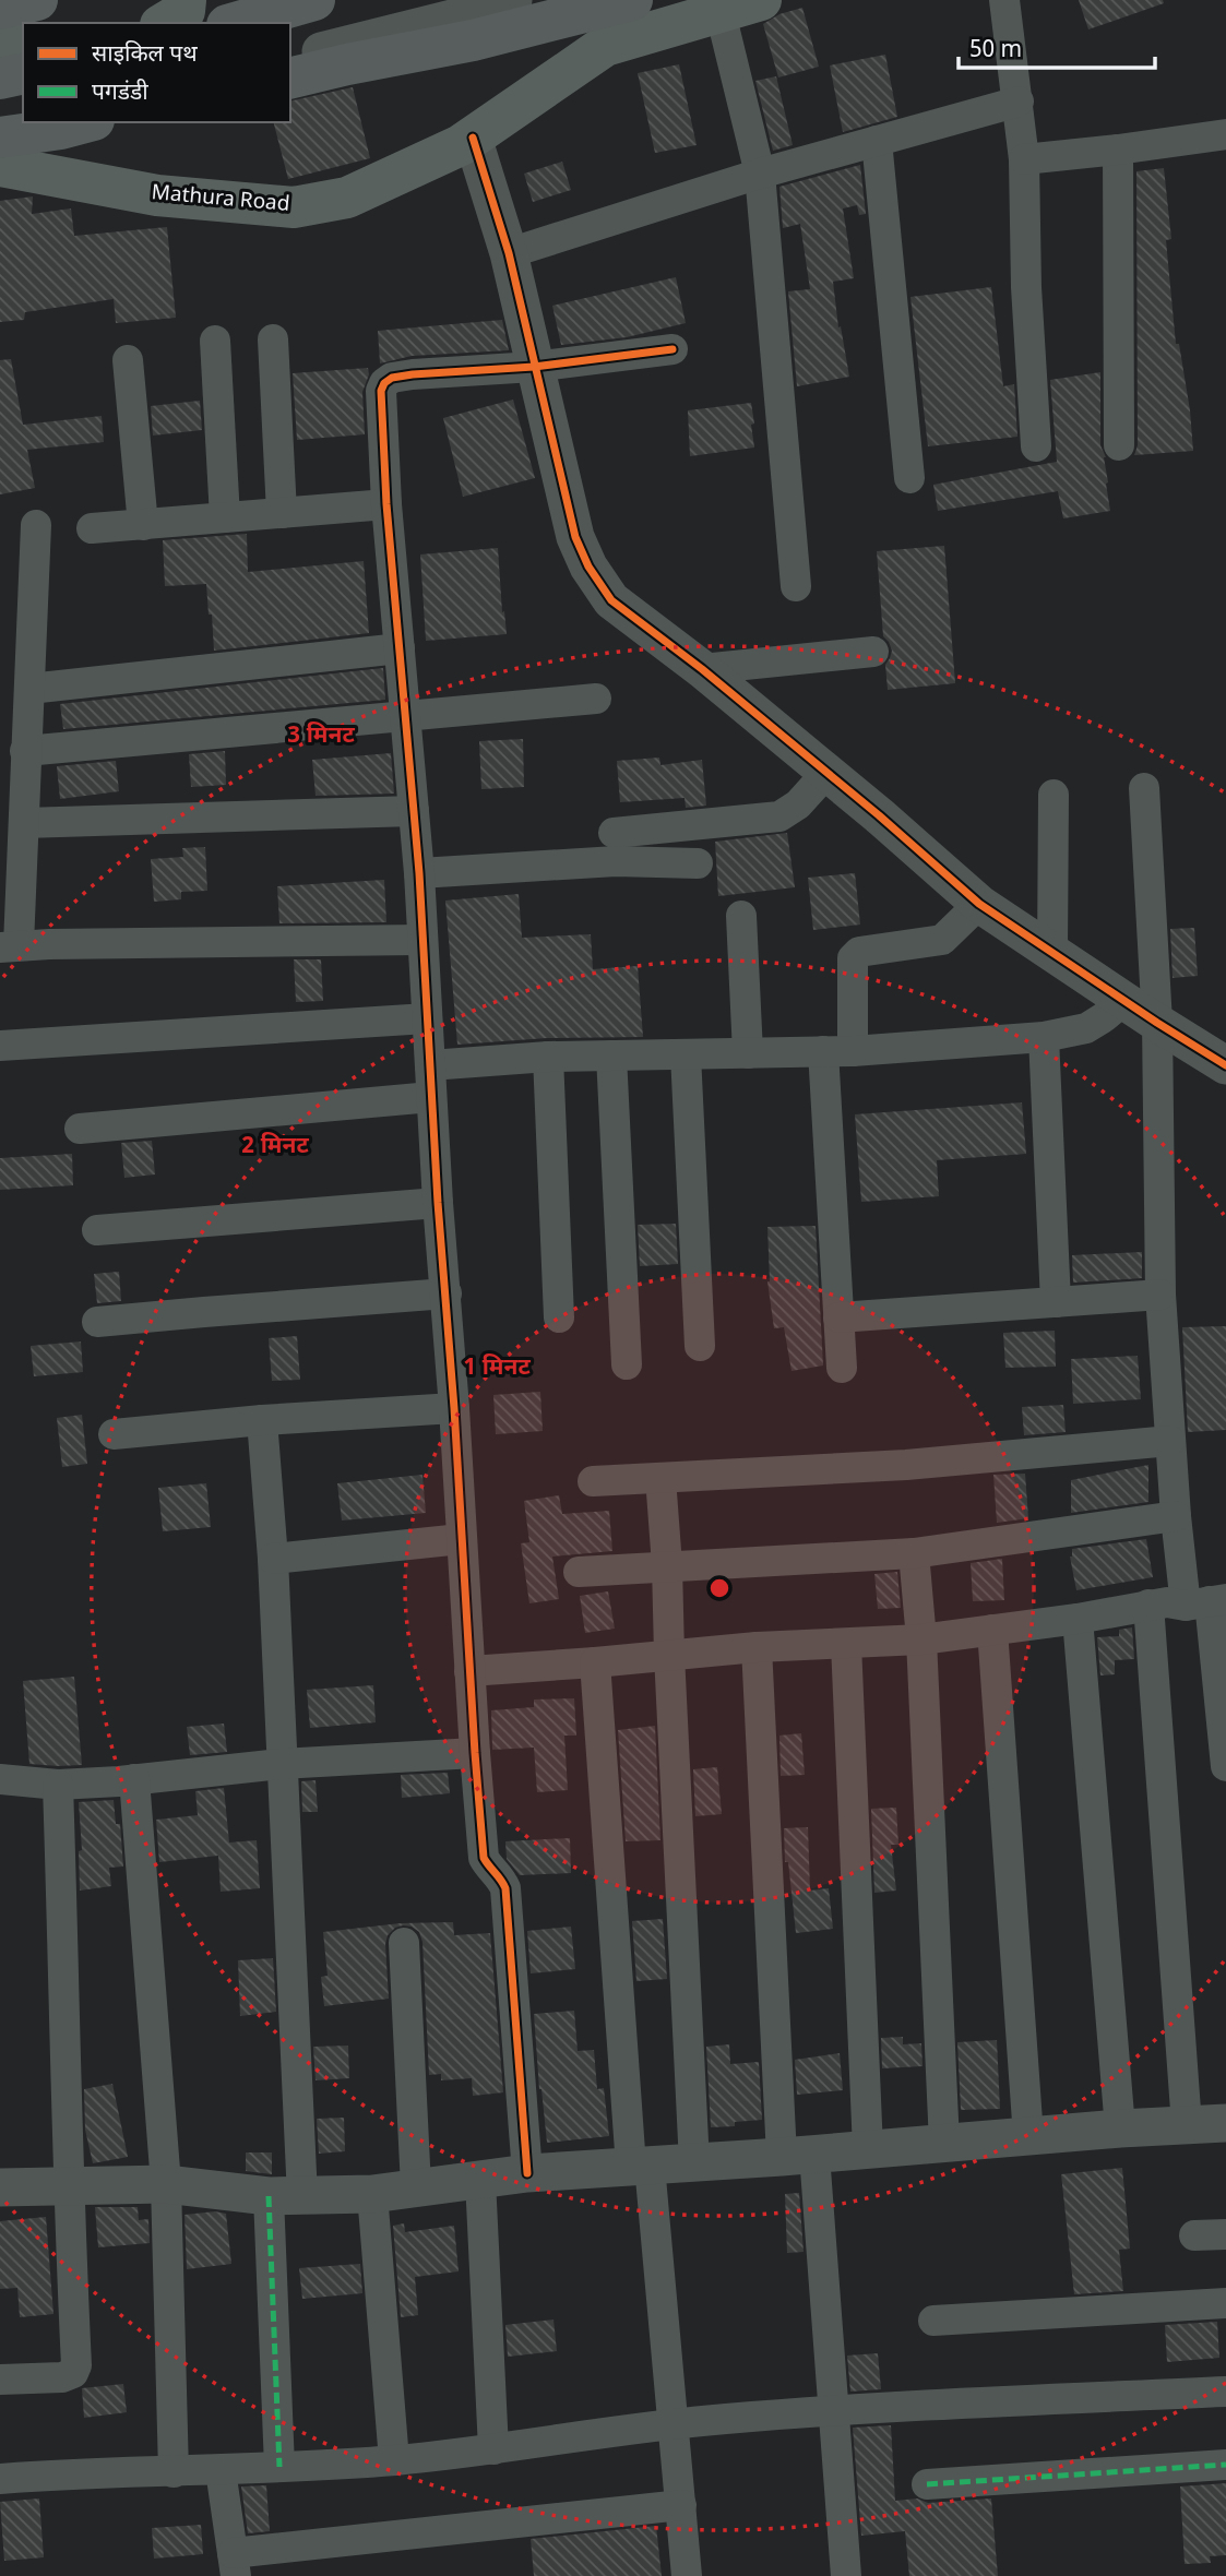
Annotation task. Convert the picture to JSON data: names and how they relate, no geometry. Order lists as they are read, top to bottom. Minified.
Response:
{"streets":{"main road":["Mathura Road"]},"legend":["साइकिल पथ","पगडंडी"],"scale_bar":"50 m","rings":["3 मिनट","2 मिनट","1 मिनट"]}
